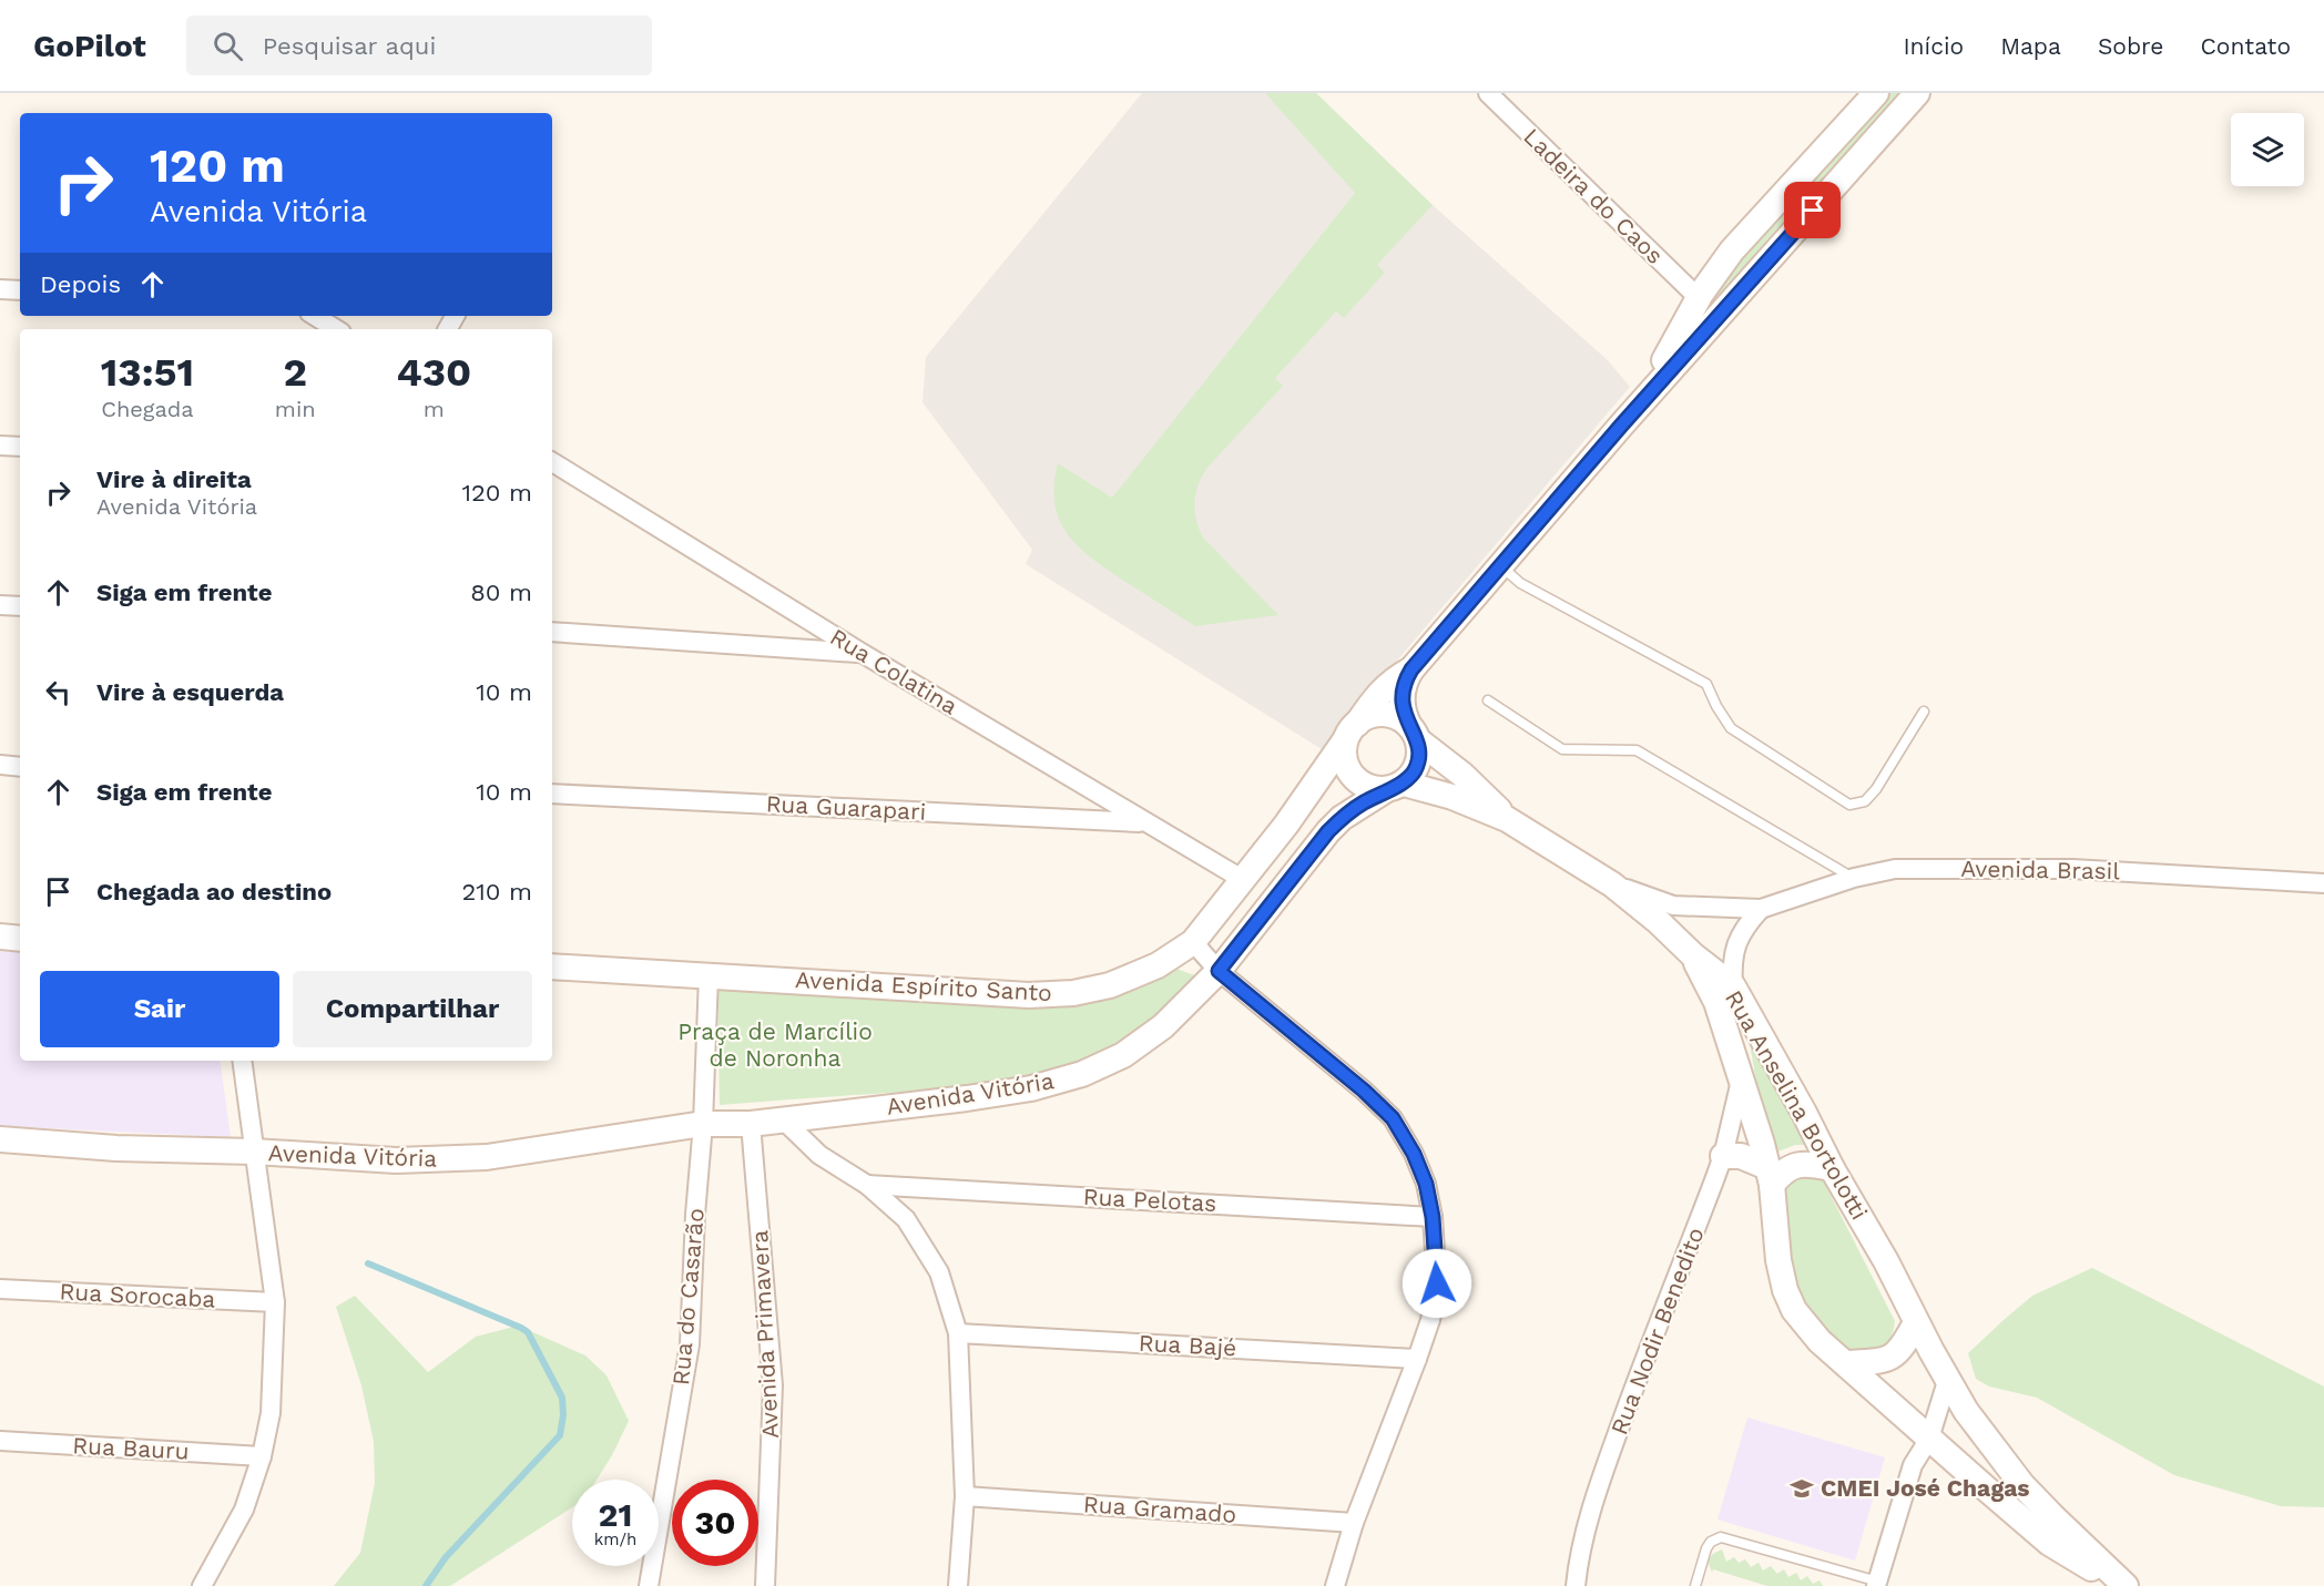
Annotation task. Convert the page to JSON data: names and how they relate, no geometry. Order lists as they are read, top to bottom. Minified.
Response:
{"streets":{"street":["Ladeira do Caos","Rua Colatina","Rua Guarapari","Avenida Brasil","Avenida Espírito Santo","Avenida Vitória","Rua Anselina Bortolotti","Rua Pelotas","Rua Sorocaba","Rua do Casarão","Rua Nodir Benedito","Avenida Primavera","Rua Bajé","Rua Bauru","Rua Gramado"]},"crossings":[["Rua Colatina","Rua Guarapari"],["Rua Colatina","Avenida Espírito Santo"],["Avenida Espírito Santo","Avenida Vitória"],["Avenida Vitória","Rua do Casarão"],["Avenida Vitória","Avenida Primavera"],["Rua Anselina Bortolotti","Rua Nodir Benedito"]],"parks":["Praça de Marcílio de Noronha"],"places":{"school or university":["CMEI José Chagas"]},"page":{"header":"GoPilot","search":"Pesquisar aqui","nav":["Início","Mapa","Sobre","Contato"],"turn":["120 m","Avenida Vitória"],"then":"Depois","eta":["13:51","Chegada","2","min","430","m"],"list":[{"name":"Vire à direita","note":"Avenida Vitória","value":"120 m"},{"name":"Siga em frente","value":"80 m"},{"name":"Vire à esquerda","value":"10 m"},{"name":"Siga em frente","value":"10 m"},{"name":"Chegada ao destino","value":"210 m"}],"buttons":["Sair","Compartilhar"],"speed":"21 km/h","limit":"30"}}
